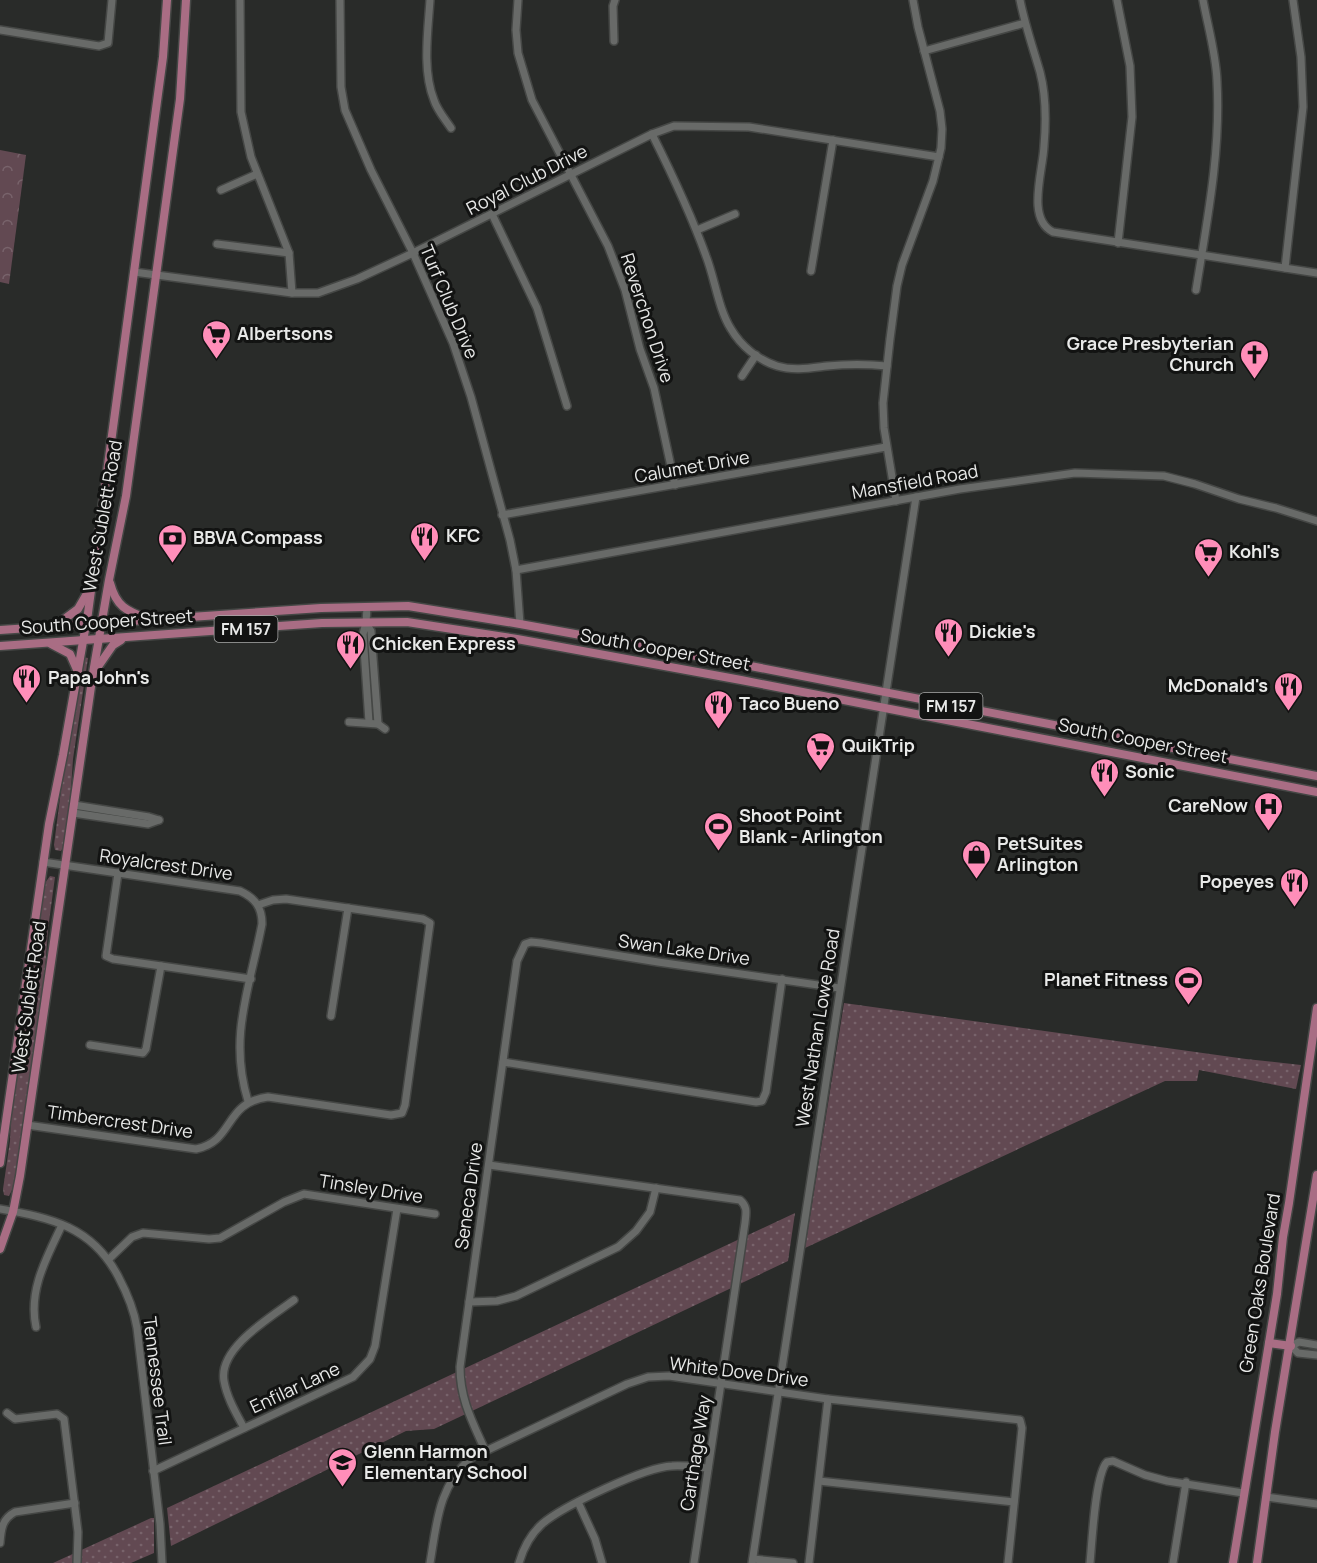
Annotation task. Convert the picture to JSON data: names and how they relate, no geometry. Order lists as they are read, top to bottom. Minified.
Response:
{"streets":{"main road":["West Sublett Road","South Cooper Street","FM 157","Green Oaks Boulevard"],"street":["Royal Club Drive","Turf Club Drive","Reverchon Drive","Calumet Drive","Mansfield Road","Royalcrest Drive","Swan Lake Drive","West Nathan Lowe Road","Timbercrest Drive","Tinsley Drive","Seneca Drive","White Dove Drive","Tennessee Trail","Enfilar Lane","Carthage Way"]},"crossings":[["Royal Club Drive","Turf Club Drive"],["Royal Club Drive","Reverchon Drive"],["Royal Club Drive","West Sublett Road"],["Turf Club Drive","Calumet Drive"],["Turf Club Drive","Mansfield Road"],["Turf Club Drive","South Cooper Street"],["Reverchon Drive","Calumet Drive"],["Mansfield Road","West Nathan Lowe Road"],["West Sublett Road","South Cooper Street"],["West Sublett Road","Royalcrest Drive"],["West Sublett Road","Timbercrest Drive"],["West Sublett Road","Tennessee Trail"],["South Cooper Street","West Nathan Lowe Road"],["Swan Lake Drive","West Nathan Lowe Road"],["Swan Lake Drive","Seneca Drive"],["West Nathan Lowe Road","White Dove Drive"],["Tinsley Drive","Tennessee Trail"],["Tinsley Drive","Enfilar Lane"],["Seneca Drive","White Dove Drive"],["White Dove Drive","Carthage Way"],["Tennessee Trail","Enfilar Lane"]],"places":{"supermarket":["Albertsons","Kohl's","QuikTrip"],"church":["Grace Presbyterian Church"],"restaurant":["KFC","Dickie's","Chicken Express","Papa John's","McDonald's","Taco Bueno","Sonic","Popeyes"],"bank":["BBVA Compass"],"hospital":["CareNow"],"sports":["Shoot Point Blank - Arlington","Planet Fitness"],"shop":["PetSuites Arlington"],"school or university":["Glenn Harmon Elementary School"]}}
